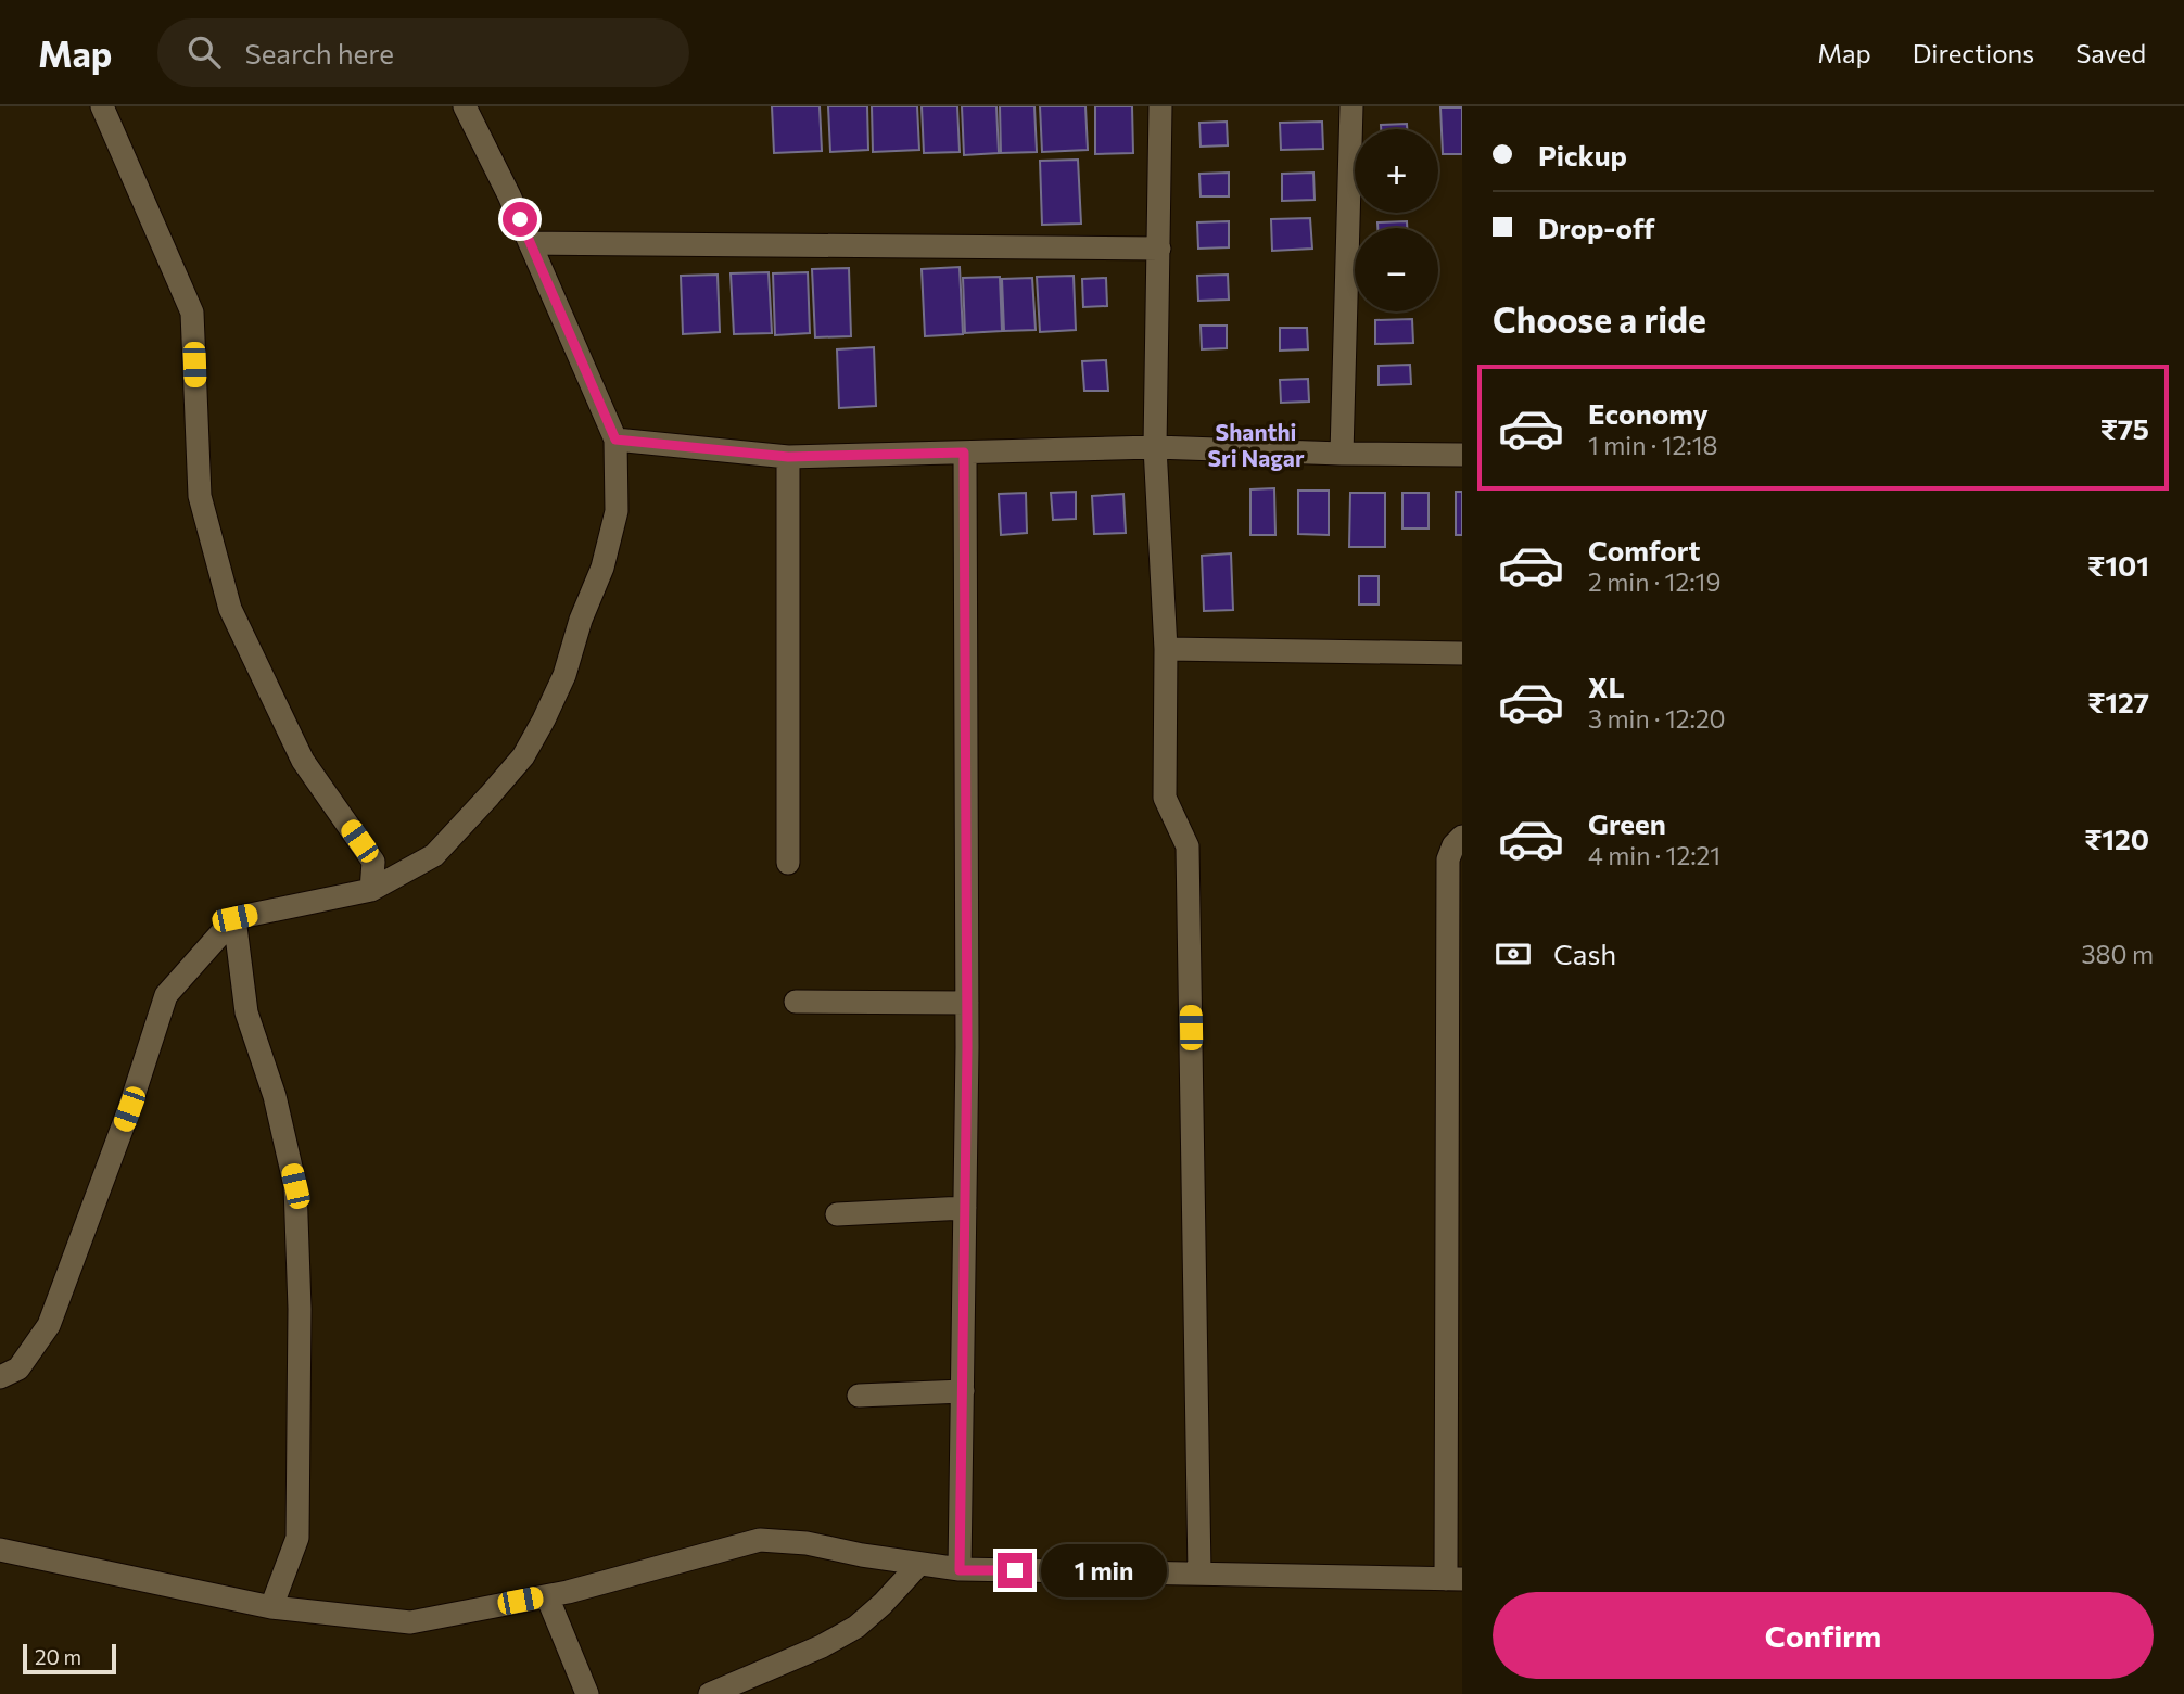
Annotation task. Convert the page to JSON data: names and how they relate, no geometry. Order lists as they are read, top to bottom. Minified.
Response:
{"districts":["Shanthi Sri Nagar"],"scale_bar":"20 m","page":{"header":"Map","search":"Search here","nav":["Map","Directions","Saved"],"banner":["Pickup","Drop-off"],"map_buttons":["+","−"],"heading":"Choose a ride","list":[{"name":"Economy","note":"1 min · 12:18","value":"₹75"},{"name":"Comfort","note":"2 min · 12:19","value":"₹101"},{"name":"XL","note":"3 min · 12:20","value":"₹127"},{"name":"Green","note":"4 min · 12:21","value":"₹120"}],"pay":["Cash","380 m"],"bubble":"1 min","buttons":"Confirm","scale":"20 m"}}
